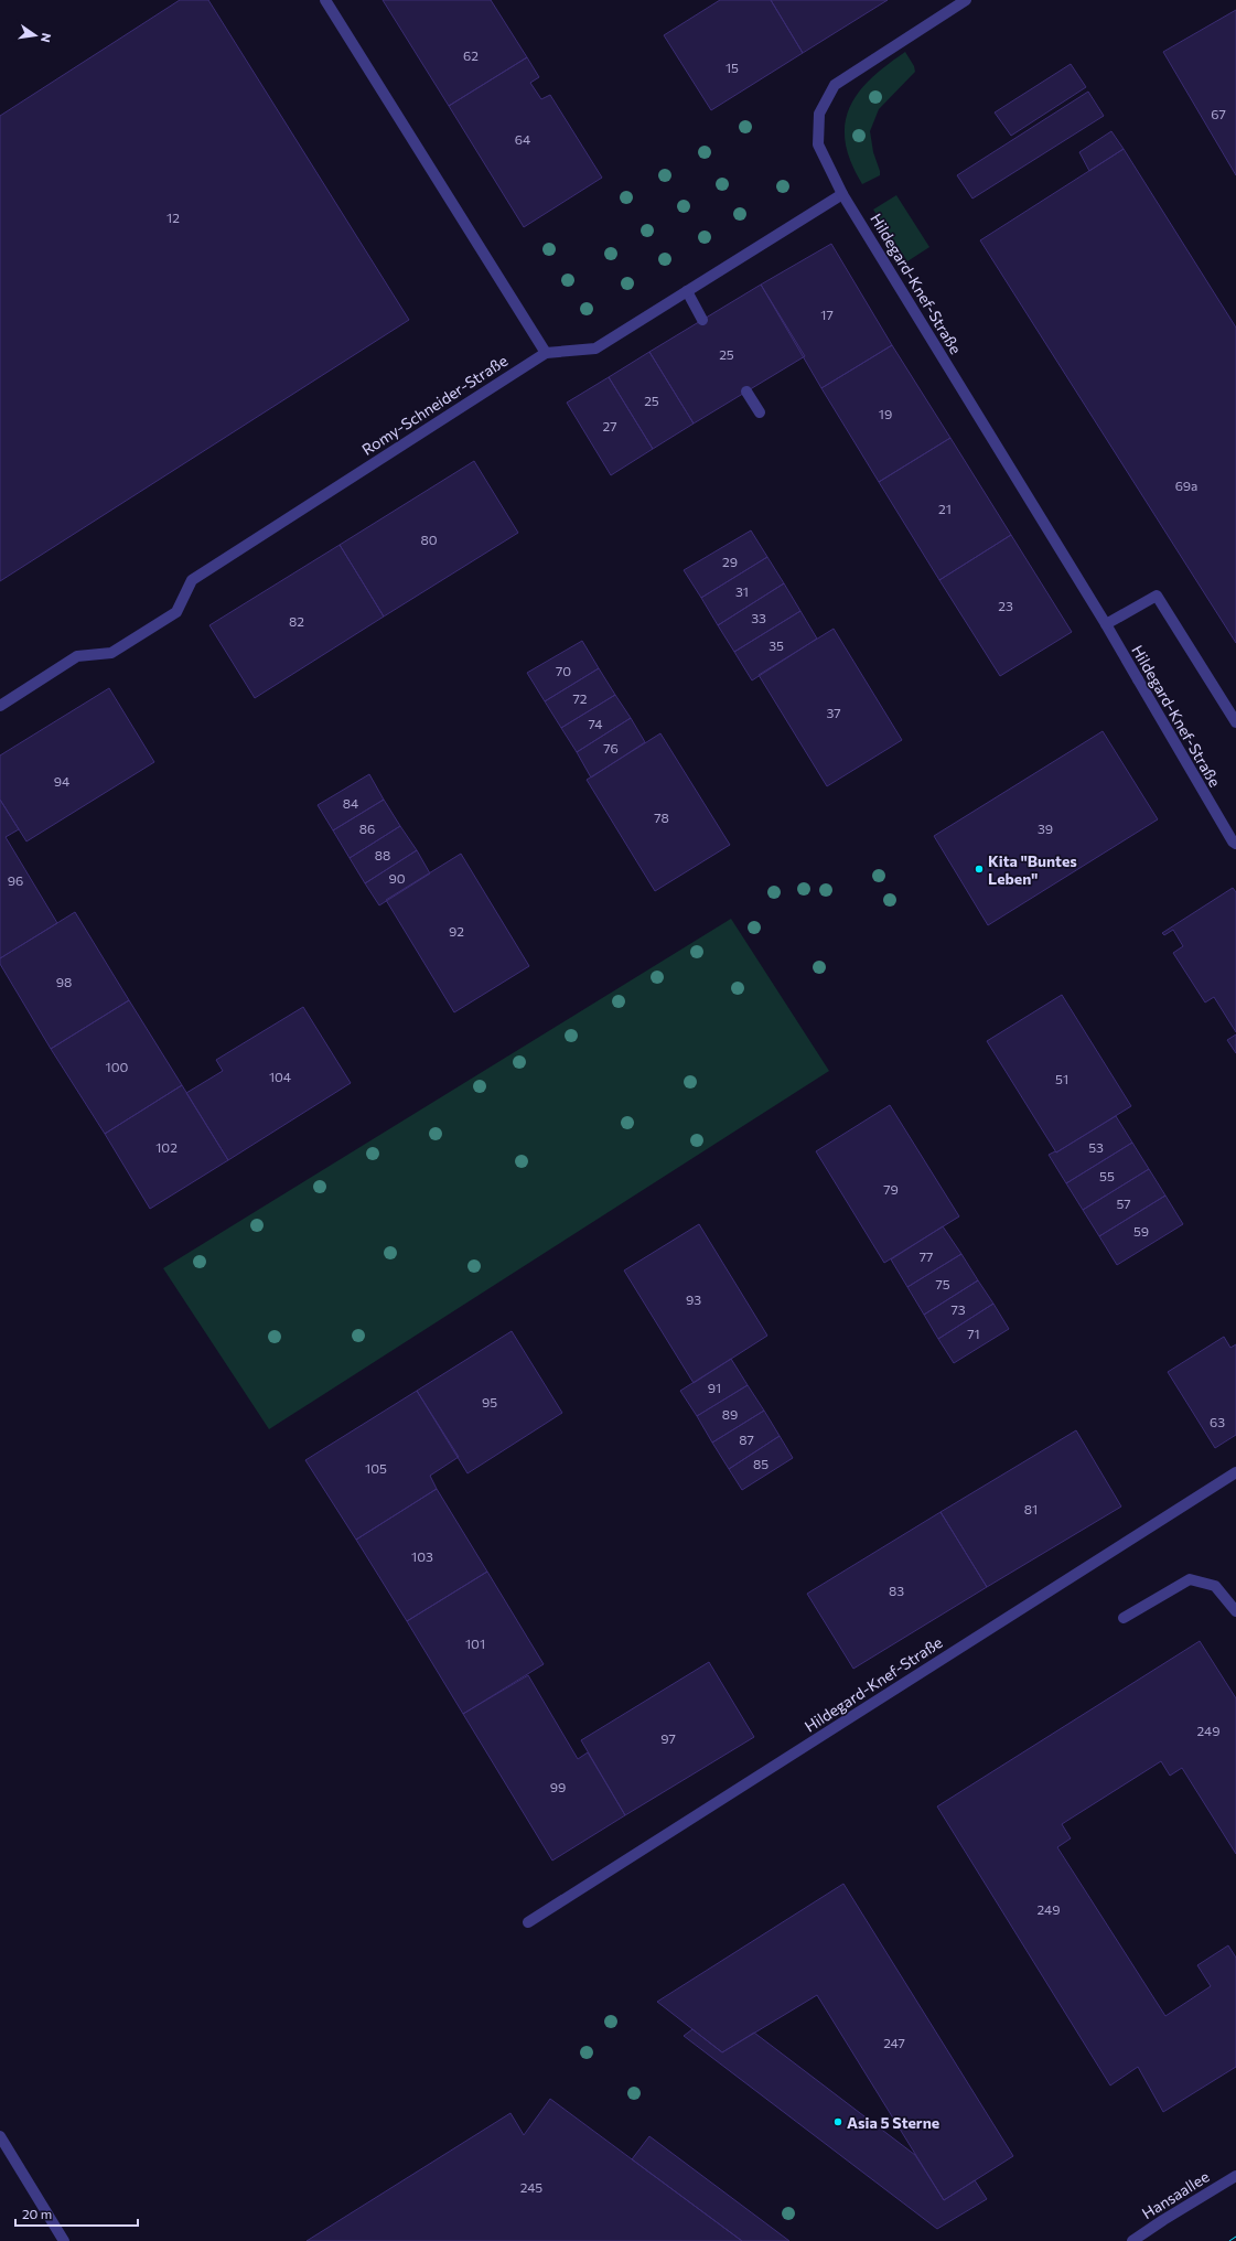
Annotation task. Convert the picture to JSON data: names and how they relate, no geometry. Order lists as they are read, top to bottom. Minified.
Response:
{"streets":{"street":["Hildegard-Knef-Straße","Romy-Schneider-Straße","Hansaallee"]},"places":["Kita \"Buntes Leben\"","Asia 5 Sterne"],"house_numbers":["62","15","67","64","12","17","25","25","19","27","69a","21","80","29","31","23","33","82","35","70","72","37","74","76","94","84","78","86","39","88","90","96","92","98","100","104","51","102","53","55","79","57","59","77","75","93","73","71","91","95","89","63","87","85","105","81","103","83","101","249","97","99","249","247","245"],"scale_bar":"20 m","north":"right"}
